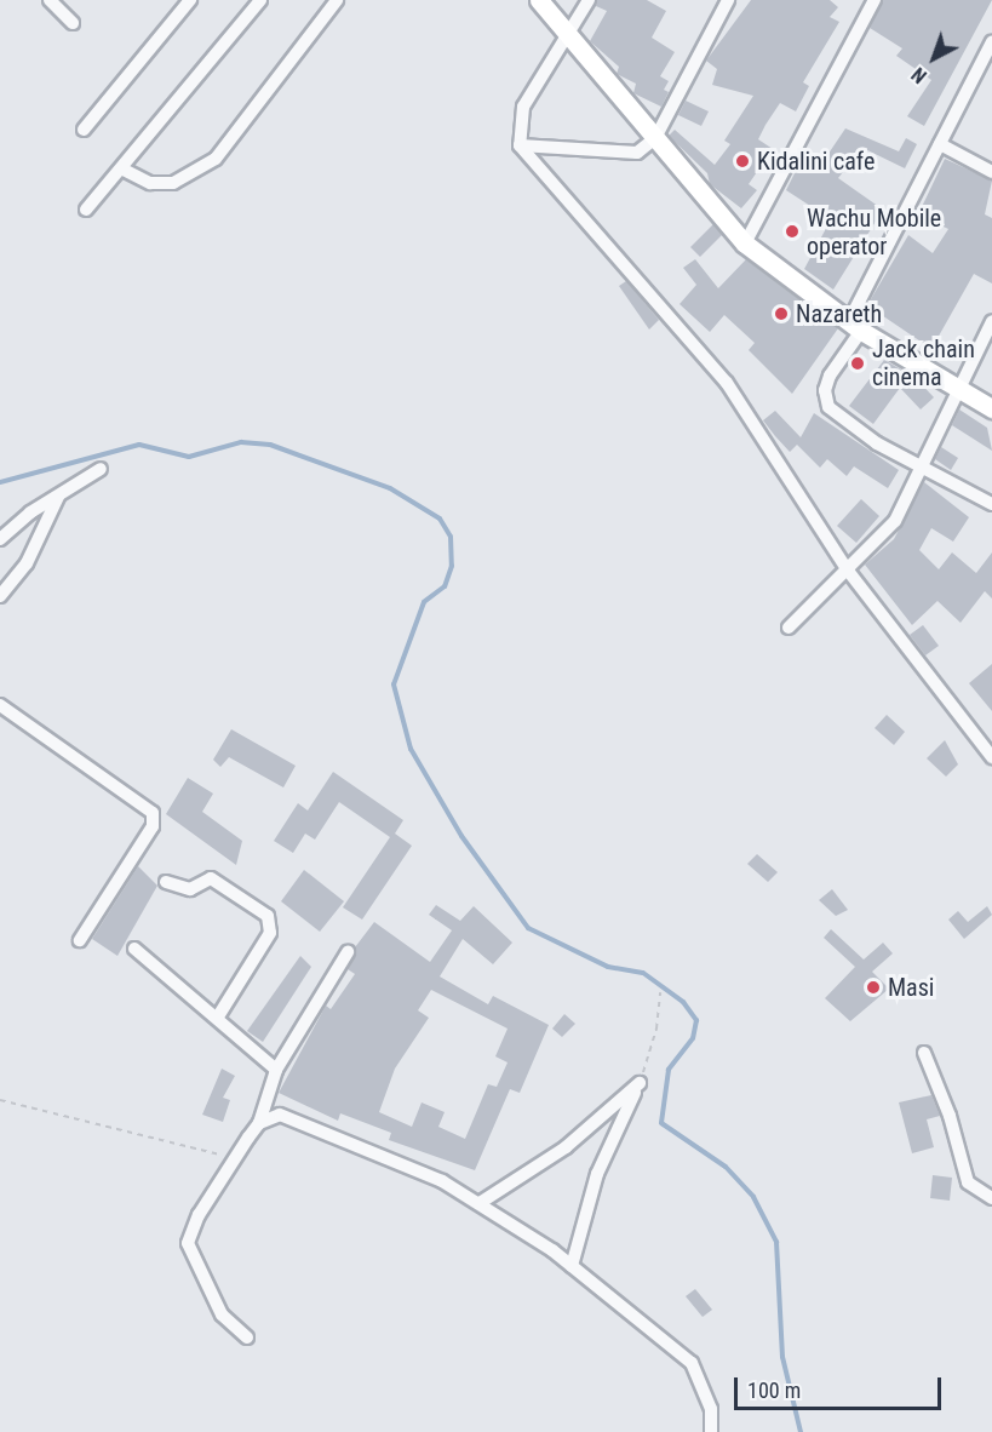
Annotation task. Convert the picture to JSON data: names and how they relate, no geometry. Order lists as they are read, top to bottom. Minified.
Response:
{"places":["Kidalini cafe","Wachu Mobile operator","Nazareth","Jack chain cinema","Masi"],"scale_bar":"100 m","north":"bottom left"}
